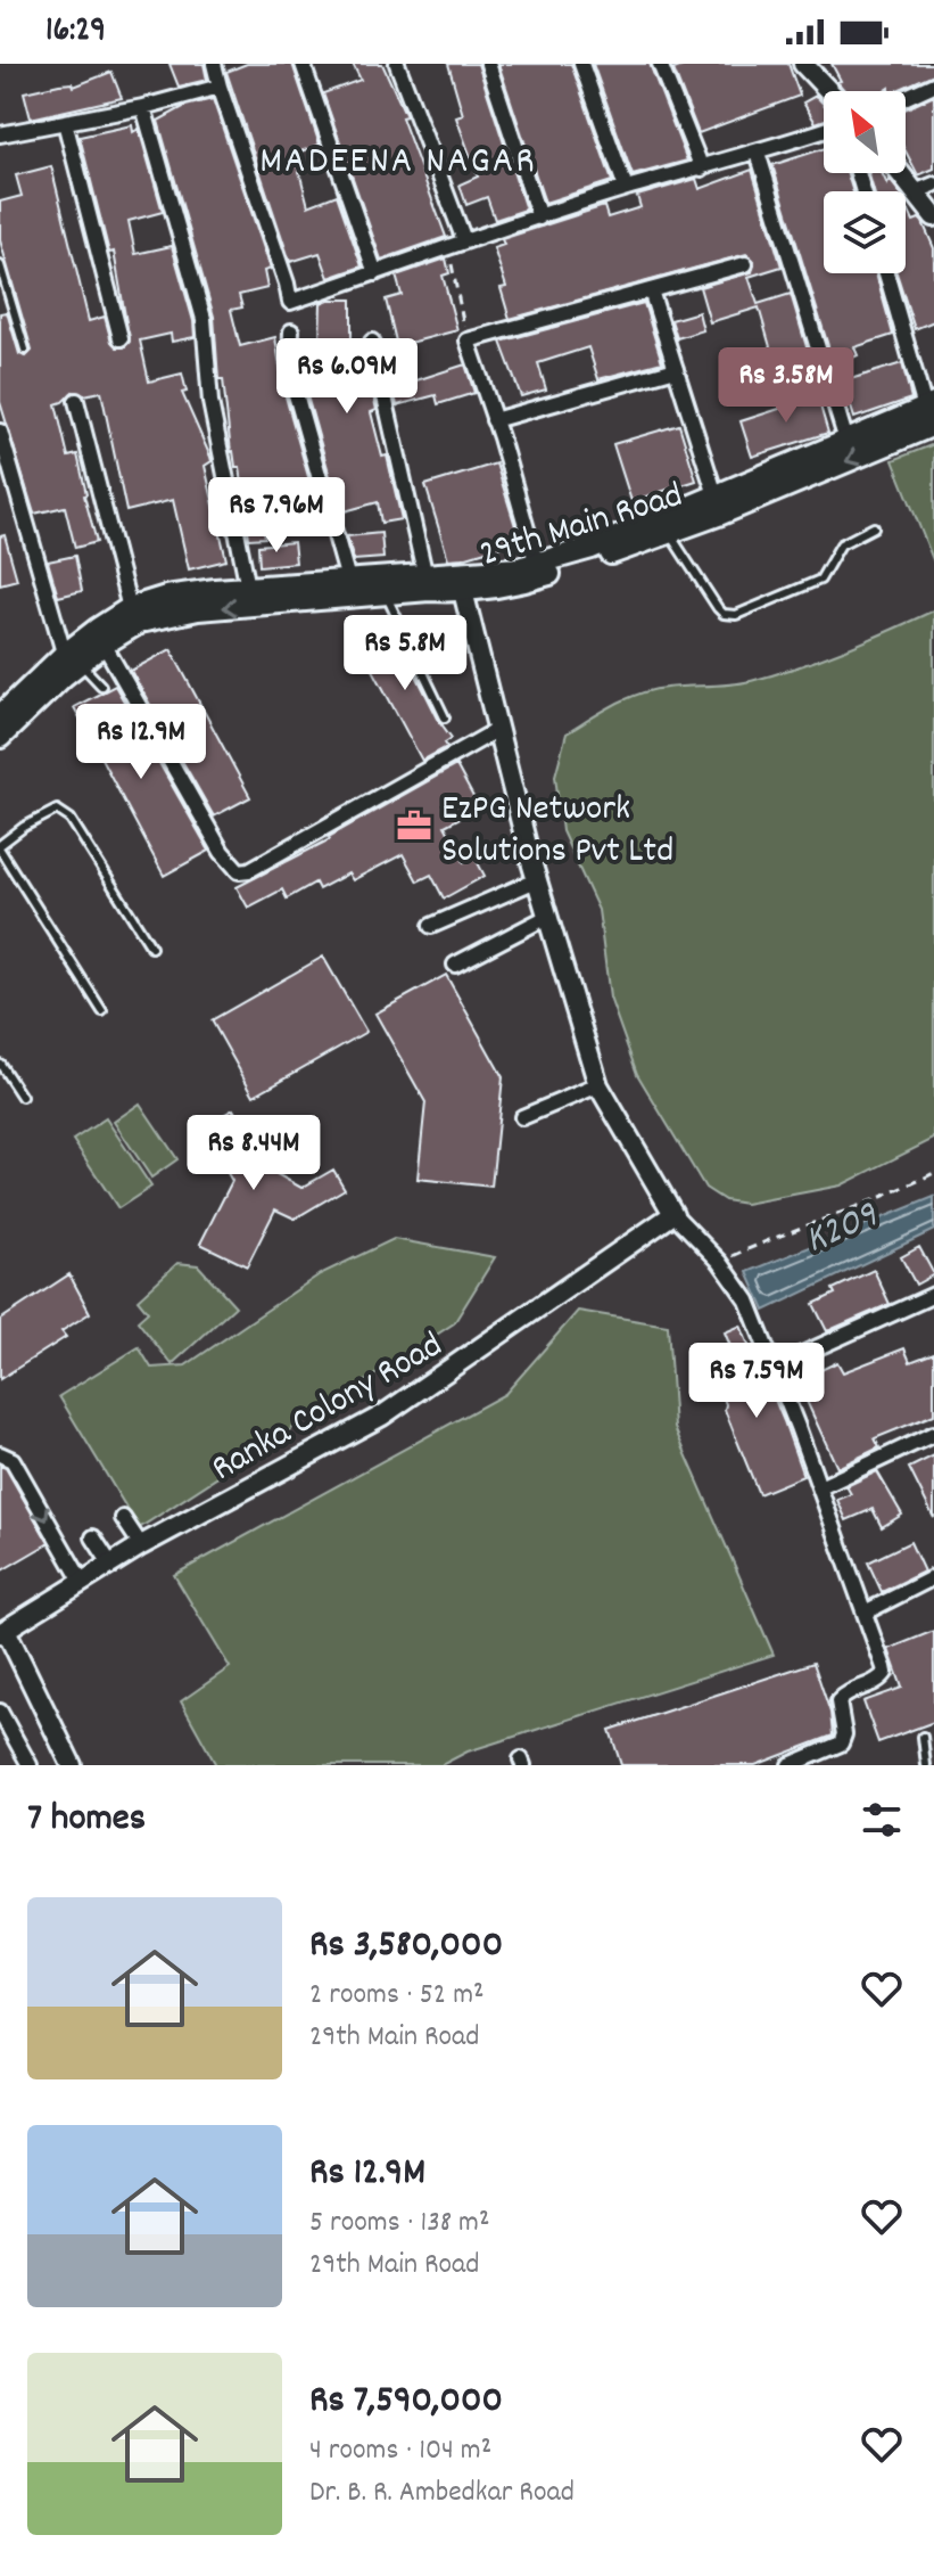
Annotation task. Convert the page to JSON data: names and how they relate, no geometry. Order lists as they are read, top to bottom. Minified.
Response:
{"streets":{"main road":["29th Main Road"],"street":["Ranka Colony Road"]},"districts":["MADEENA NAGAR"],"water":["K209"],"places":{"office":["EzPG Network Solutions Pvt Ltd"]},"north":"top left","page":{"status":"16:29","price":["Rs 6.09M","Rs 3.58M","Rs 7.96M","Rs 5.8M","Rs 12.9M","Rs 8.44M","Rs 7.59M"],"heading":"7 homes","list":[{"name":"Rs 3,580,000","note":"2 rooms · 52 m² · 29th Main Road"},{"name":"Rs 12.9M","note":"5 rooms · 138 m² · 29th Main Road"},{"name":"Rs 7,590,000","note":"4 rooms · 104 m² · Dr. B. R. Ambedkar Road"}]}}
